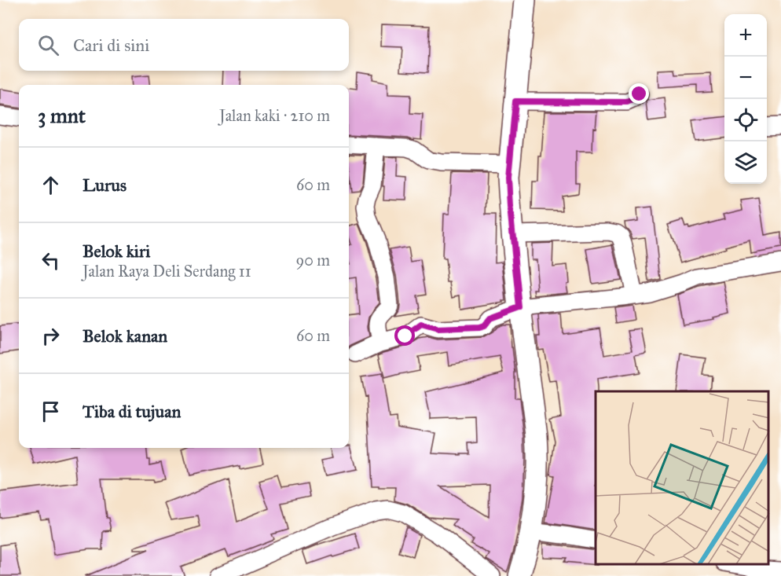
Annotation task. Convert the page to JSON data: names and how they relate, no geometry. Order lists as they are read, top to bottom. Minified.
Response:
{"page":{"map_buttons":["+","−"],"search":"Cari di sini","heading":["3 mnt","Jalan kaki · 210 m"],"list":[["Lurus","60 m"],["Belok kiri","Jalan Raya Deli Serdang 11","90 m"],["Belok kanan","60 m"],"Tiba di tujuan"]}}
